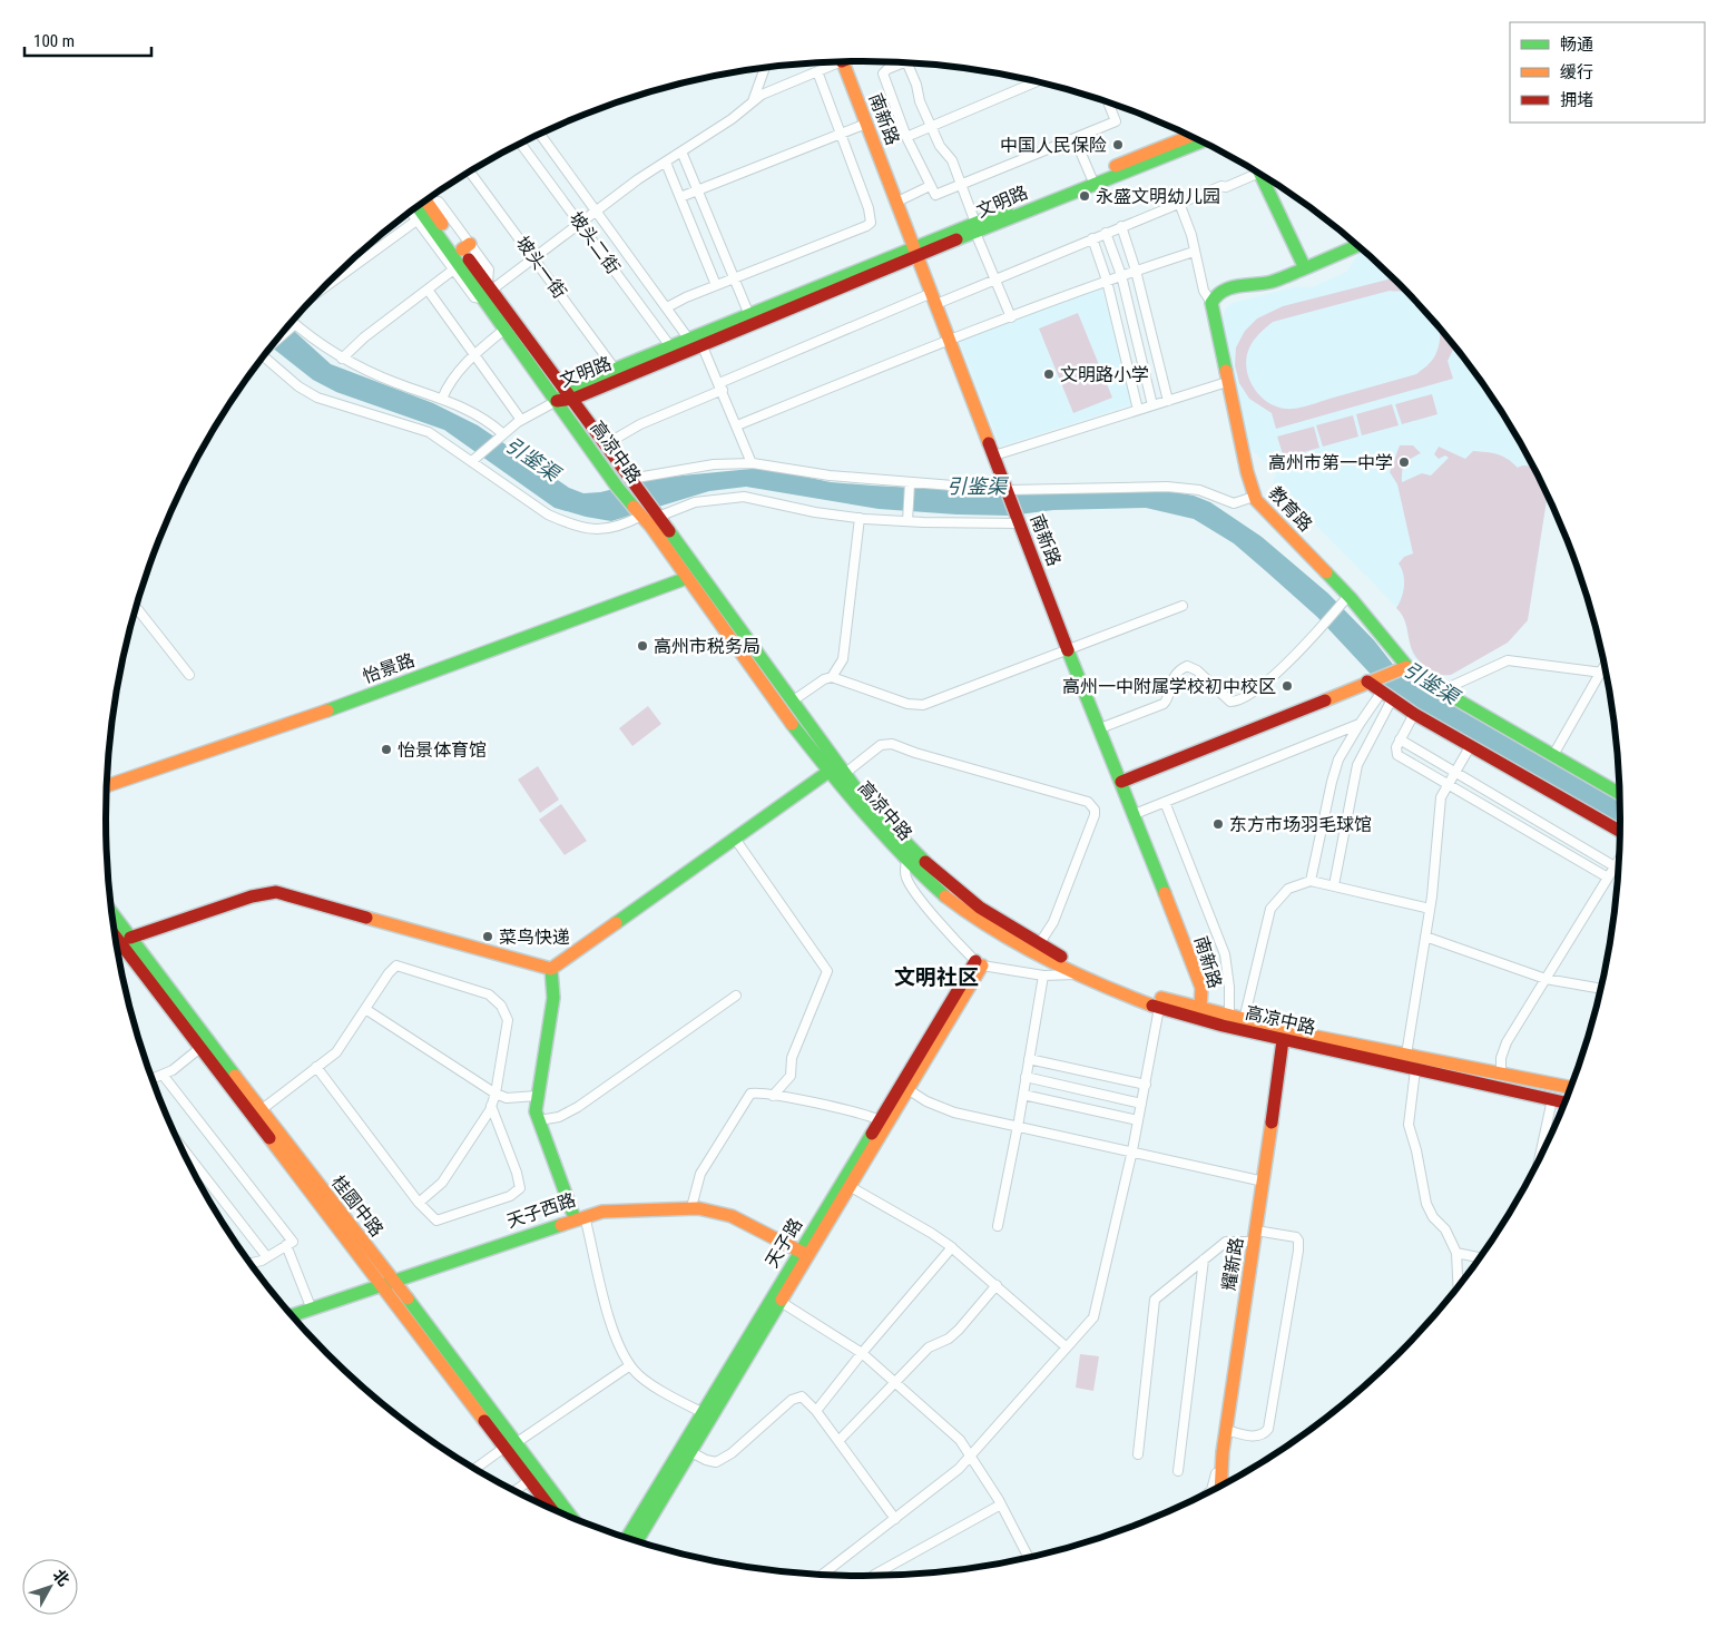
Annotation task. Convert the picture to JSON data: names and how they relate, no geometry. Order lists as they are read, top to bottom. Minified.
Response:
{"streets":{"street":["南新路","文明路","坡头二街","坡头一街","高凉中路","教育路","怡景路","桂圆中路","天子西路","天子路","耀新路"]},"crossings":[["南新路","文明路"],["南新路","高凉中路"],["文明路","坡头二街"],["文明路","坡头一街"],["文明路","高凉中路"],["高凉中路","怡景路"],["高凉中路","耀新路"],["桂圆中路","天子西路"],["天子西路","天子路"]],"districts":["文明社区"],"water":["引鉴渠"],"places":["中国人民保险","永盛文明幼儿园","文明路小学","高州市第一中学","高州市税务局","高州一中附属学校初中校区","怡景体育馆","东方市场羽毛球馆","菜鸟快递"],"legend":["畅通","缓行","拥堵"],"scale_bar":"100 m","north":"top right"}
